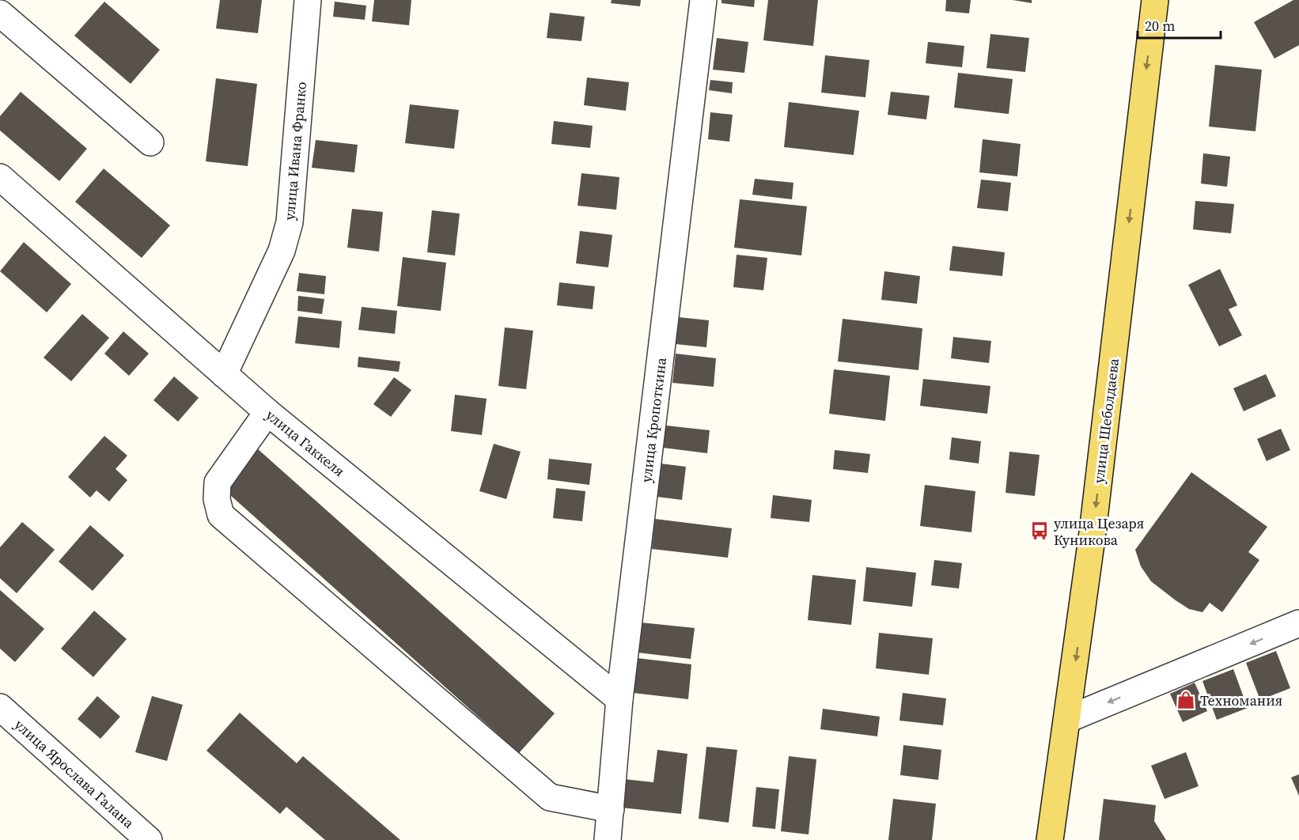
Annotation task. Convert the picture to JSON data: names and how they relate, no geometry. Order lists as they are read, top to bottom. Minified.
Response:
{"streets":{"main road":["улица Шеболдаева"],"street":["улица Ивана Франко","улица Кропоткина","улица Гаккеля","улица Ярослава Галана"]},"crossings":[["улица Ивана Франко","улица Гаккеля"],["улица Кропоткина","улица Гаккеля"]],"one_way":["улица Шеболдаева"],"places":{"bus stop":["улица Цезаря Куникова"],"shop":["Техномания"]},"scale_bar":"20 m"}
